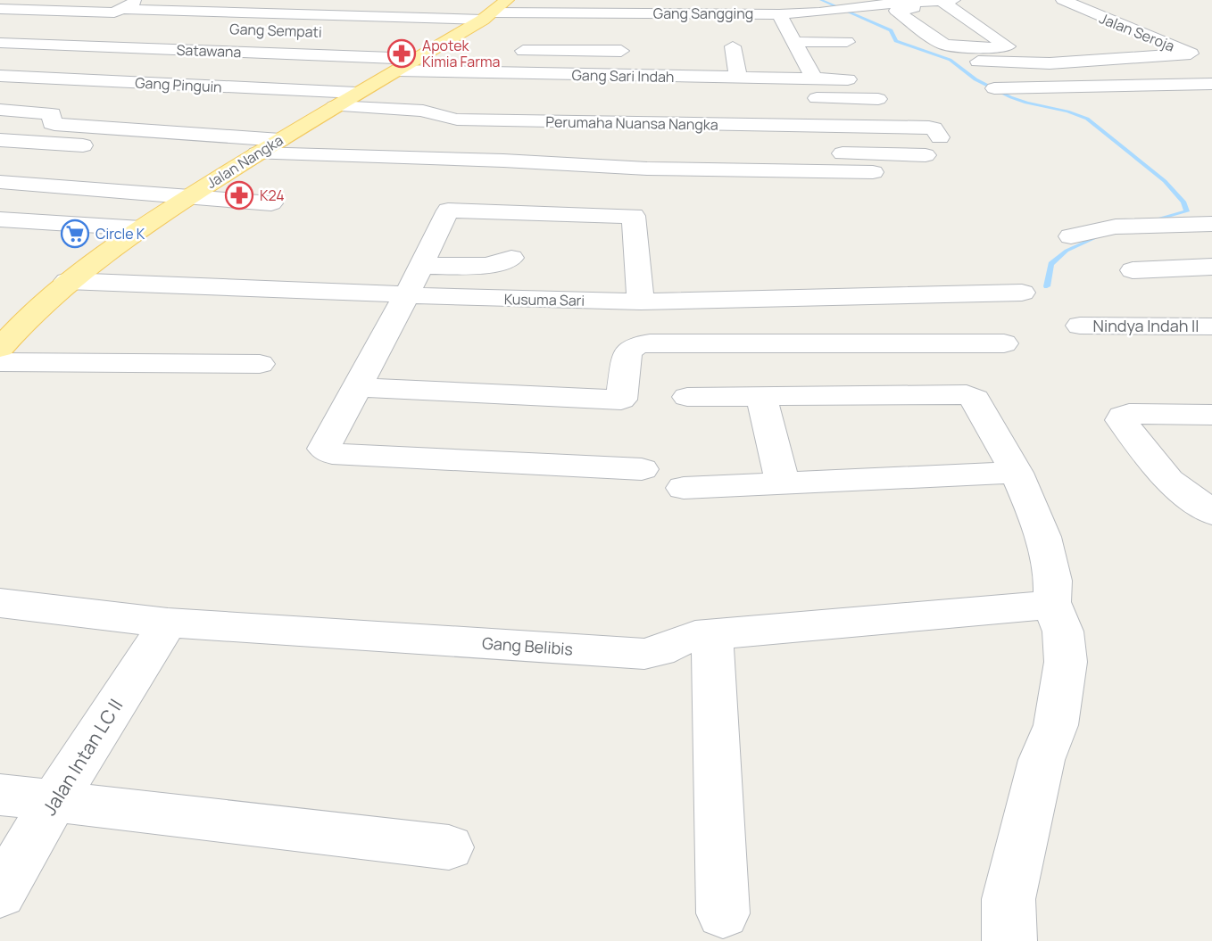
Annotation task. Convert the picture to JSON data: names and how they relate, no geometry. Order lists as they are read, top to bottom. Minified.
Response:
{"streets":{"main road":["Jalan Nangka"],"street":["Gang Sangging","Jalan Seroja","Satawana","Gang Sari Indah","Gang Pinguin","Perumaha Nuansa Nangka","Kusuma Sari","Nindya Indah II","Gang Belibis","Jalan Intan LC II"]},"crossings":[["Gang Sangging","Jalan Nangka"],["Satawana","Jalan Nangka"],["Gang Sari Indah","Jalan Nangka"],["Gang Pinguin","Jalan Nangka"],["Perumaha Nuansa Nangka","Jalan Nangka"],["Jalan Nangka","Kusuma Sari"],["Gang Belibis","Jalan Intan LC II"]],"places":{"pharmacy":["Apotek Kimia Farma","K24"],"supermarket":["Circle K"]}}
